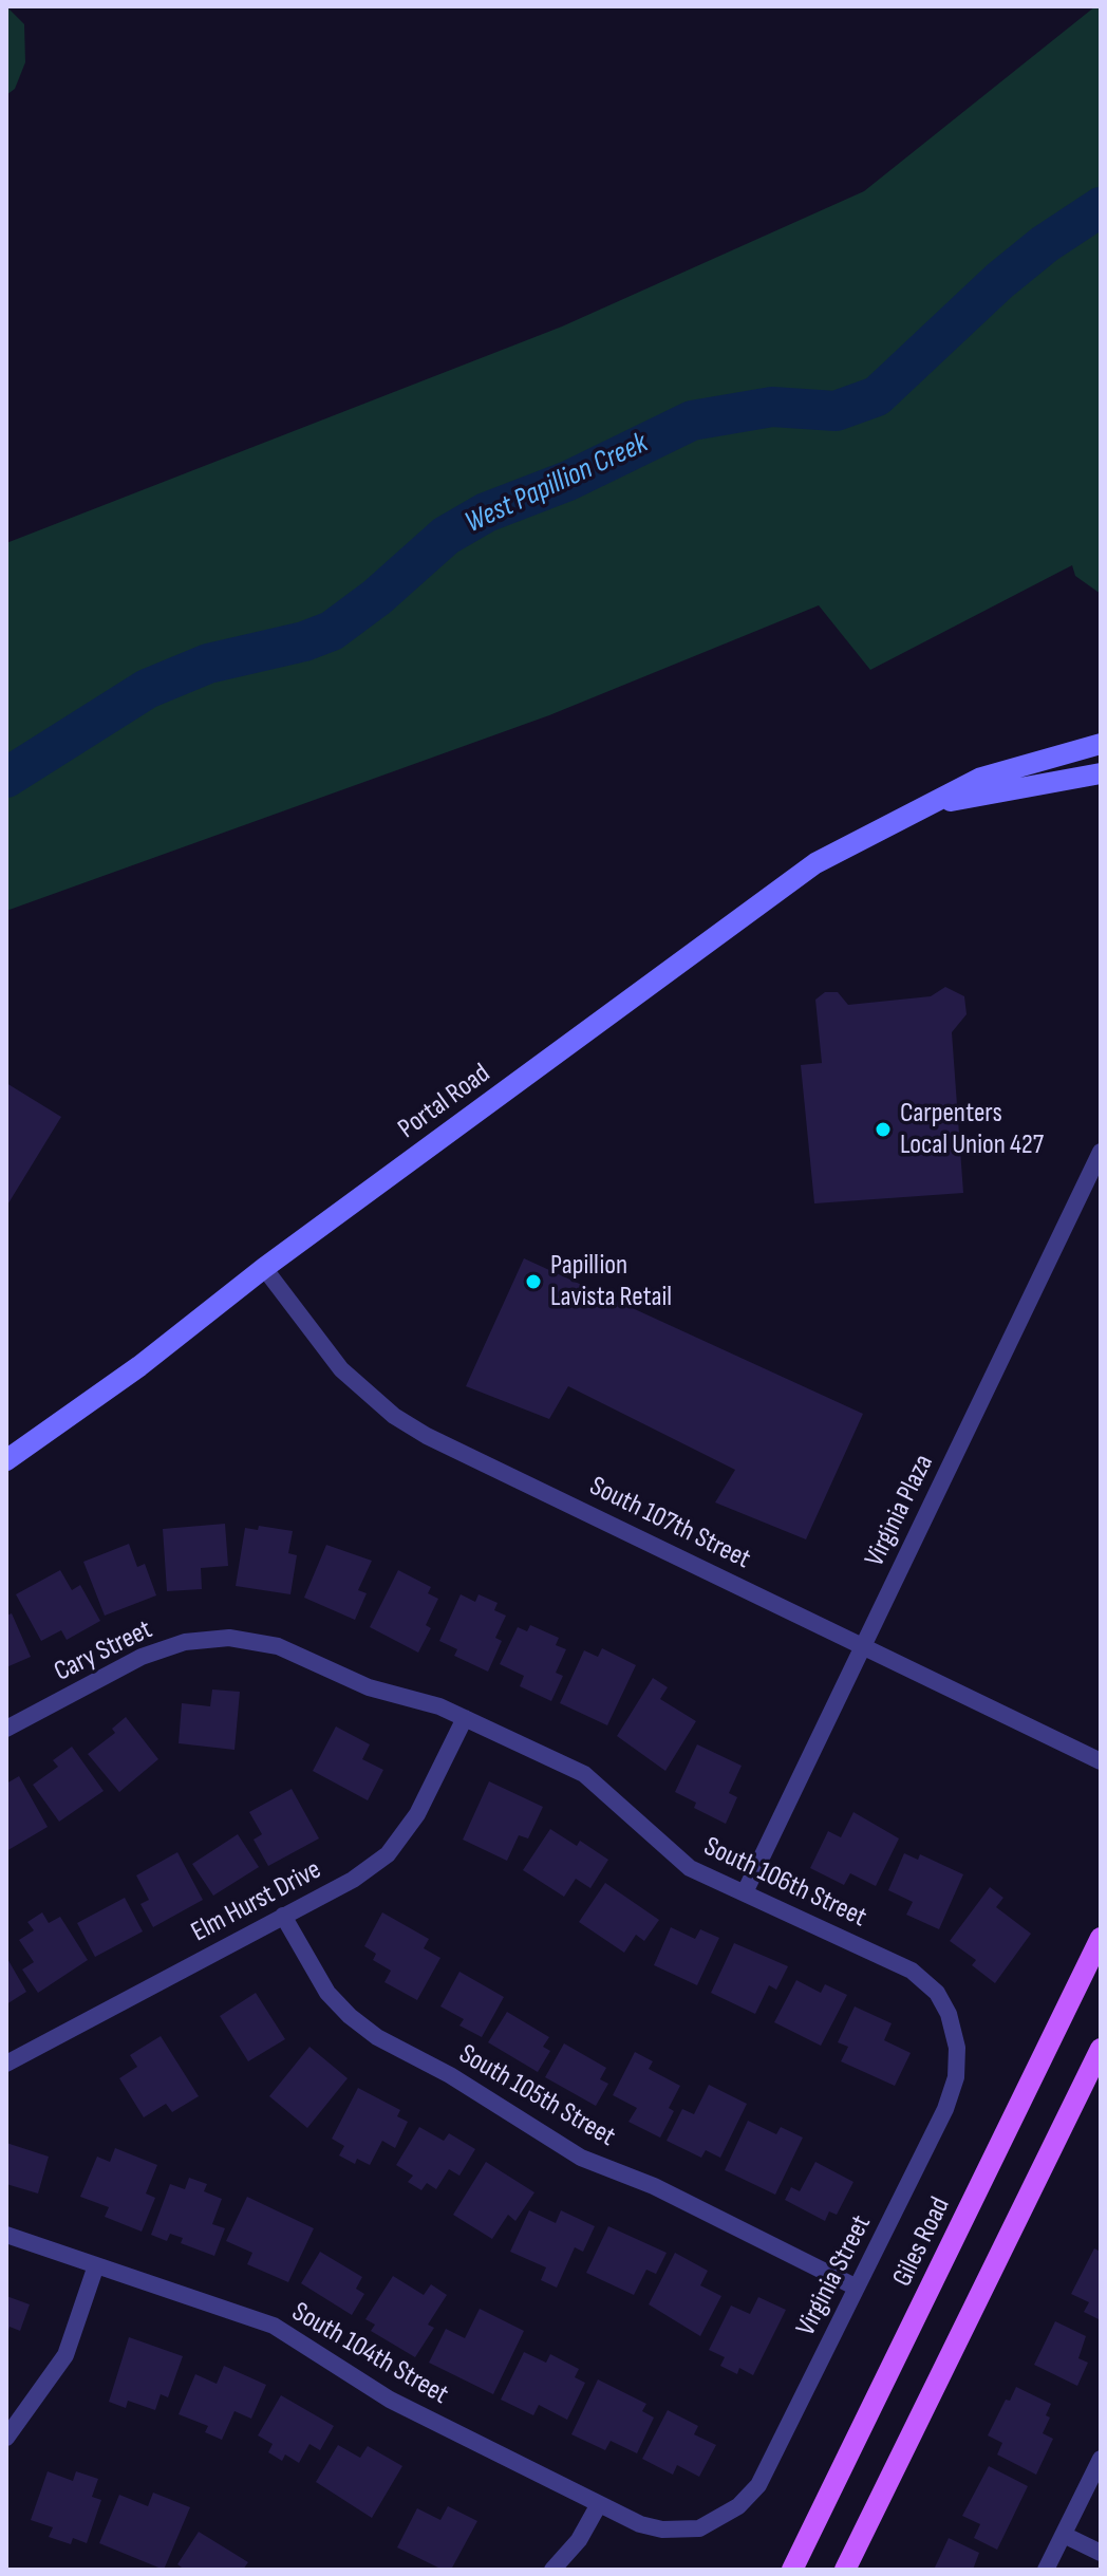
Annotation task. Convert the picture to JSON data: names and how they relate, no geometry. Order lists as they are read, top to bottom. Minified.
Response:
{"streets":{"main road":["Portal Road","Giles Road"],"street":["Virginia Plaza","South 107th Street","Cary Street","South 106th Street","Elm Hurst Drive","South 105th Street","Virginia Street","South 104th Street"]},"crossings":[["Portal Road","South 107th Street"],["Virginia Plaza","South 107th Street"],["Virginia Plaza","South 106th Street"],["Cary Street","South 106th Street"],["South 106th Street","Elm Hurst Drive"],["South 106th Street","Virginia Street"],["Elm Hurst Drive","South 105th Street"],["South 105th Street","Virginia Street"],["Virginia Street","South 104th Street"]],"water":["West Papillion Creek"],"places":["Carpenters Local Union 427","Papillion Lavista Retail"]}
